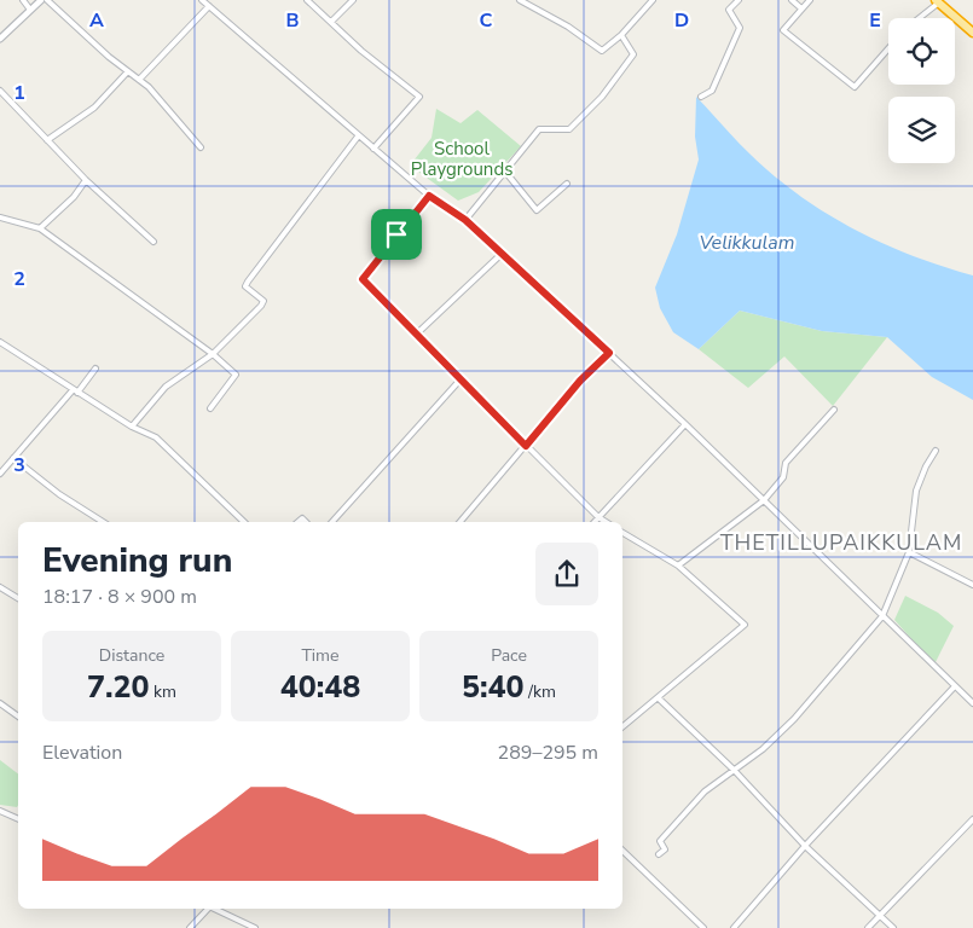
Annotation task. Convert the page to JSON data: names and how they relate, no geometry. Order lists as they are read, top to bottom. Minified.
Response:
{"districts":["THETILLUPAIKKULAM"],"water":["Velikkulam"],"parks":["School Playgrounds"],"page":{"heading":["Evening run","18:17 · 8 × 900 m"],"stats":[["Distance","7.20 km"],["Time","40:48"],["Pace","5:40 /km"]],"chart":["Elevation","289–295 m"]},"grid":{"columns":["A","B","C","D","E"],"rows":["1","2","3"]}}
